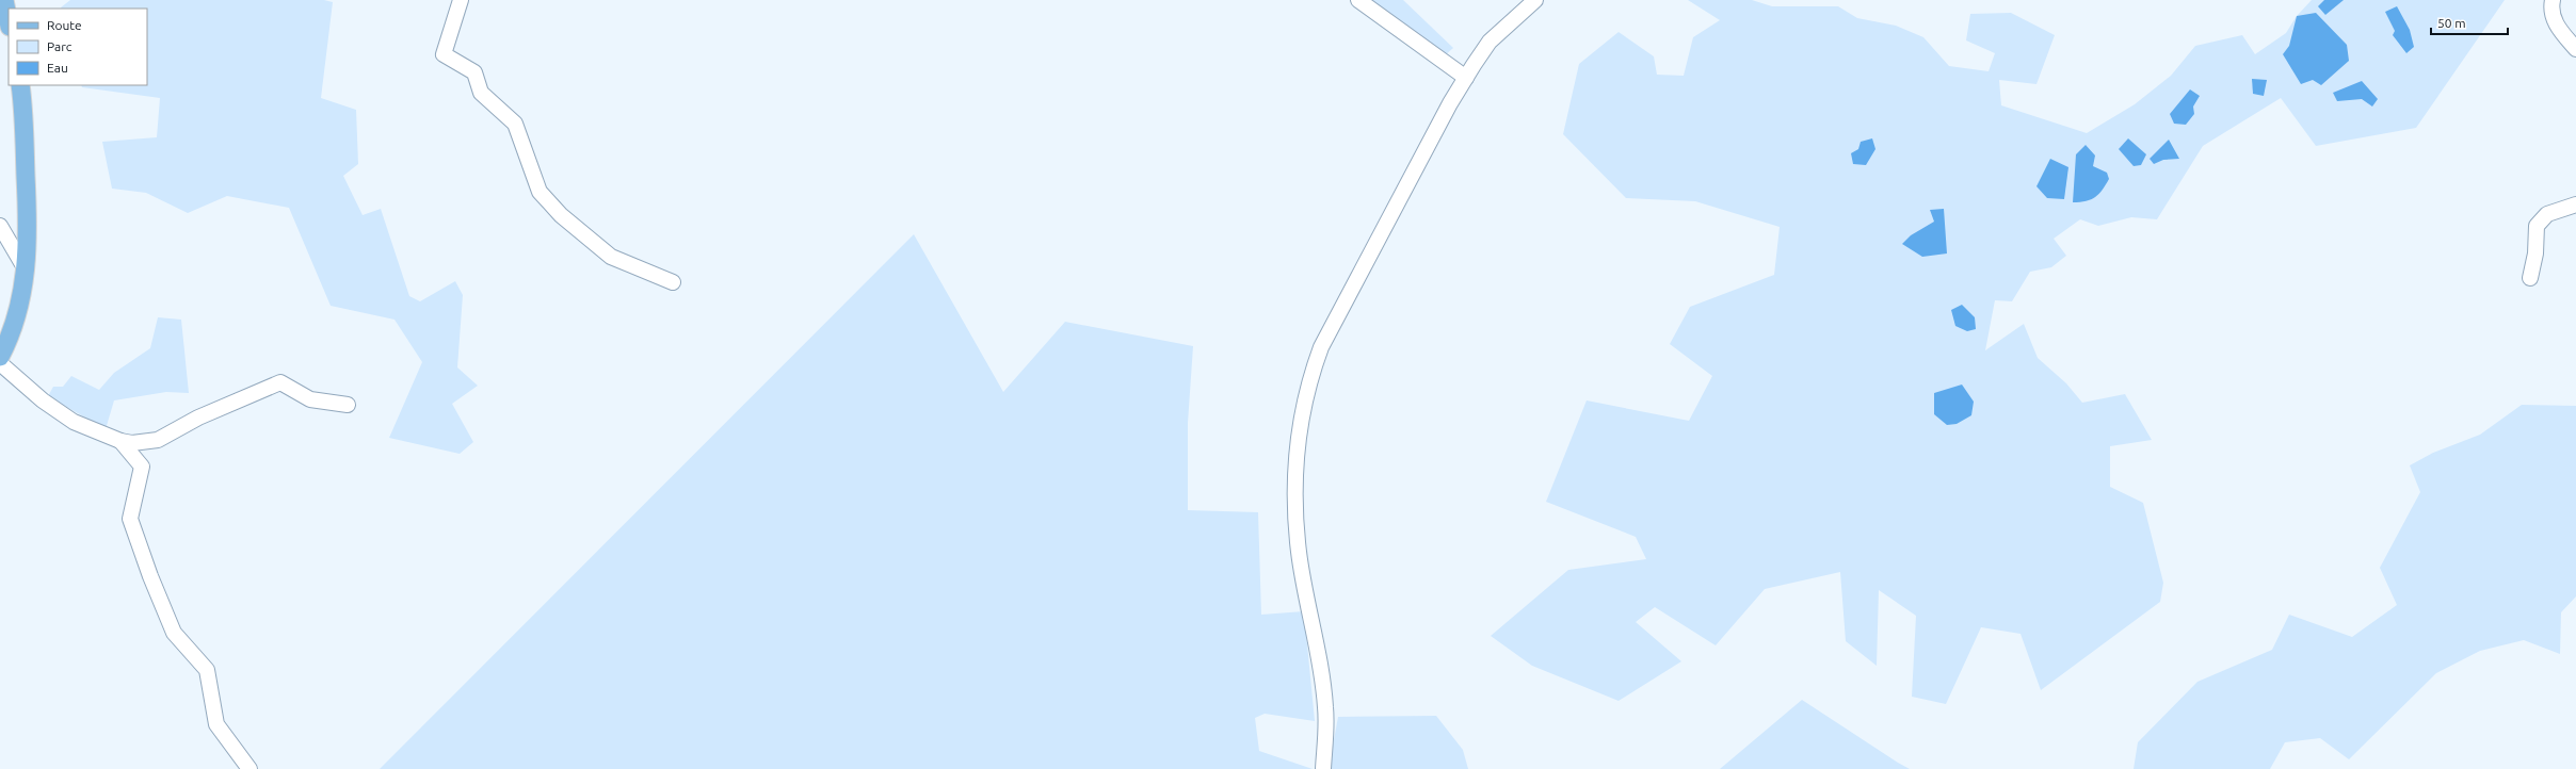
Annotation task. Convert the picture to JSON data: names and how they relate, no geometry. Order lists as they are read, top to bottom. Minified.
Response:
{"legend":["Route","Parc","Eau"],"scale_bar":"50 m"}
